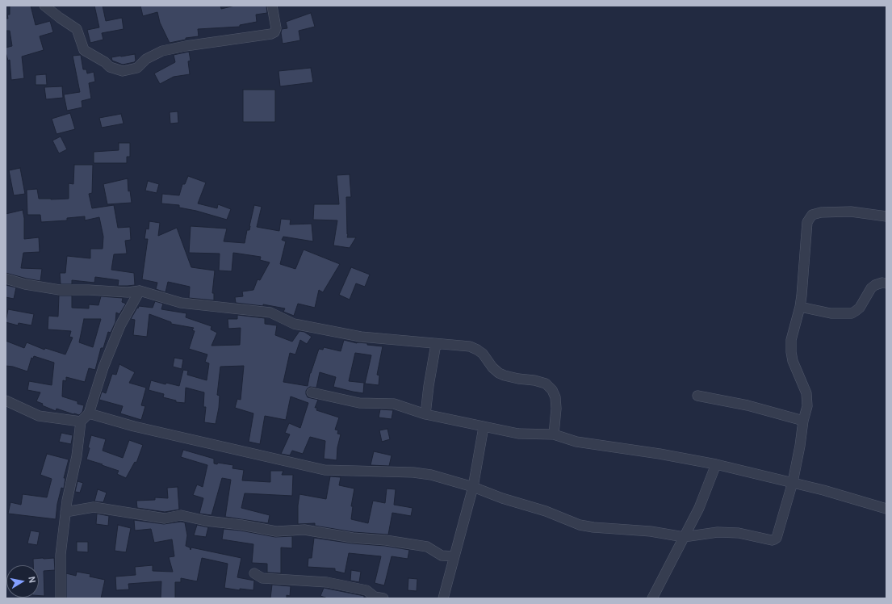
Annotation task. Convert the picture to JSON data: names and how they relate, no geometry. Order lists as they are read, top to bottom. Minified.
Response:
{"north":"right"}
